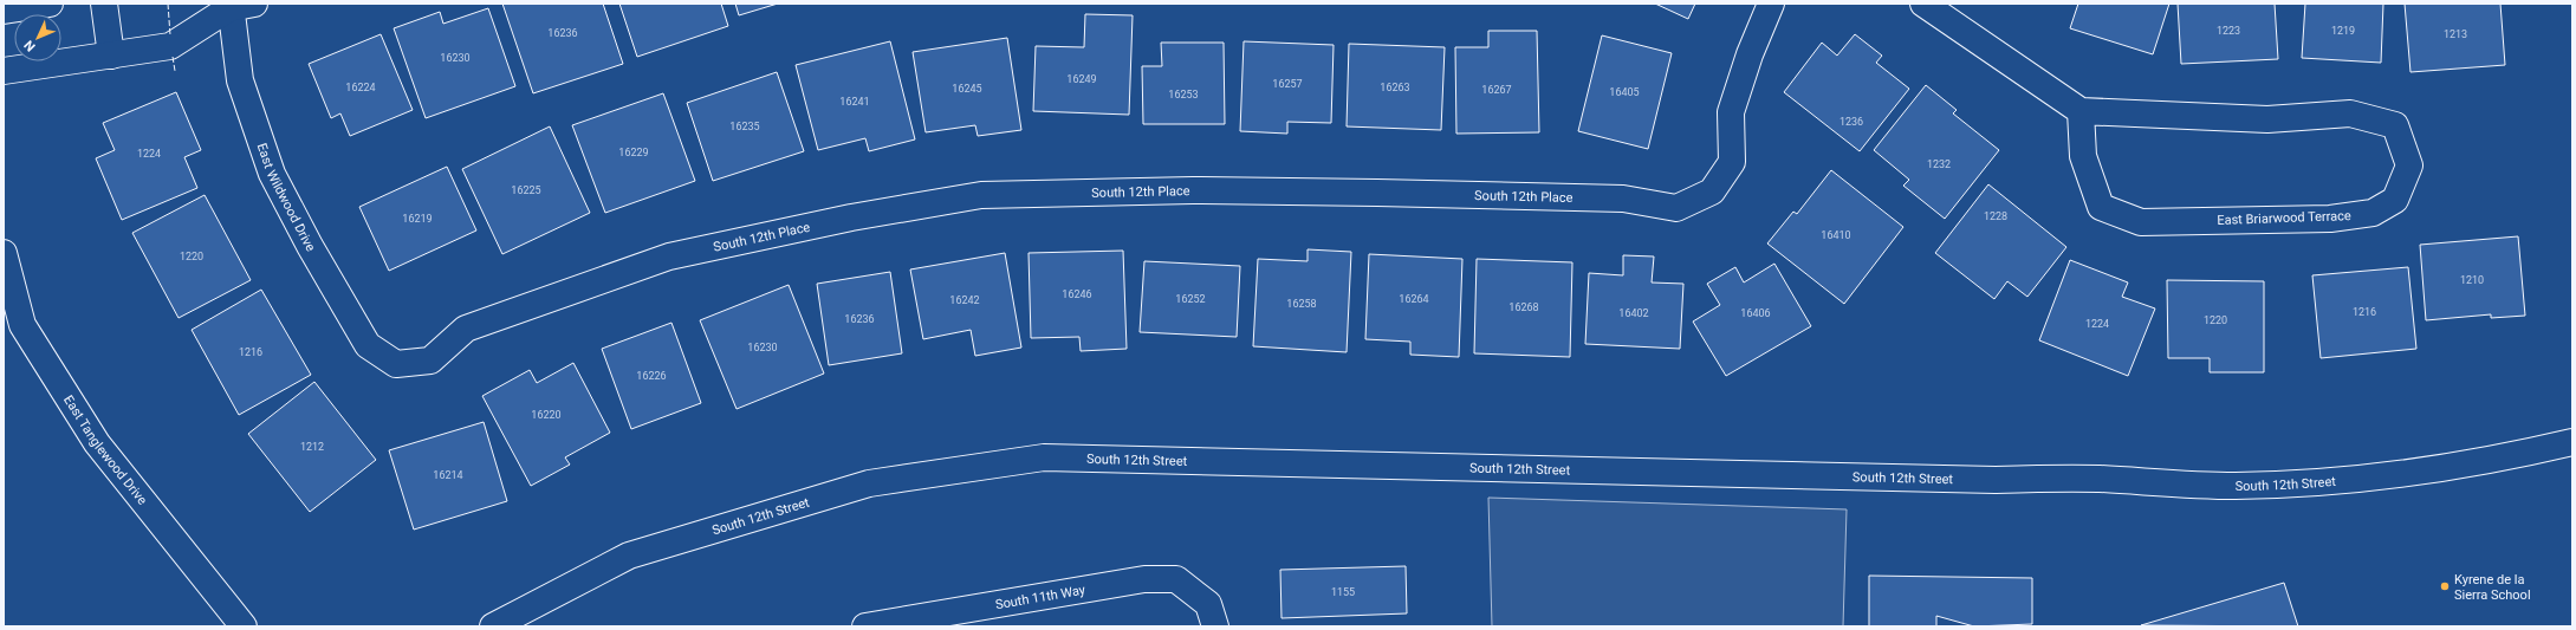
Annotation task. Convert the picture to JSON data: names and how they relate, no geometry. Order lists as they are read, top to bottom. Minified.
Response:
{"streets":{"street":["South 12th Place","East Wildwood Drive","East Briarwood Terrace","East Tanglewood Drive","South 12th Street","South 11th Way"]},"crossings":[["South 12th Place","East Wildwood Drive"]],"places":["Kyrene de la Sierra School"],"house_numbers":["1223","1219","16236","1213","16230","16249","16257","16224","16263","16245","16267","16405","16253","16241","1236","16235","16229","1224","1232","16225","1228","16219","16410","1220","1210","16246","16252","16264","16242","16258","16268","1216","16402","16406","16236","1220","1224","16230","1216","16226","16220","1212","16214","1155"],"north":"bottom left"}
